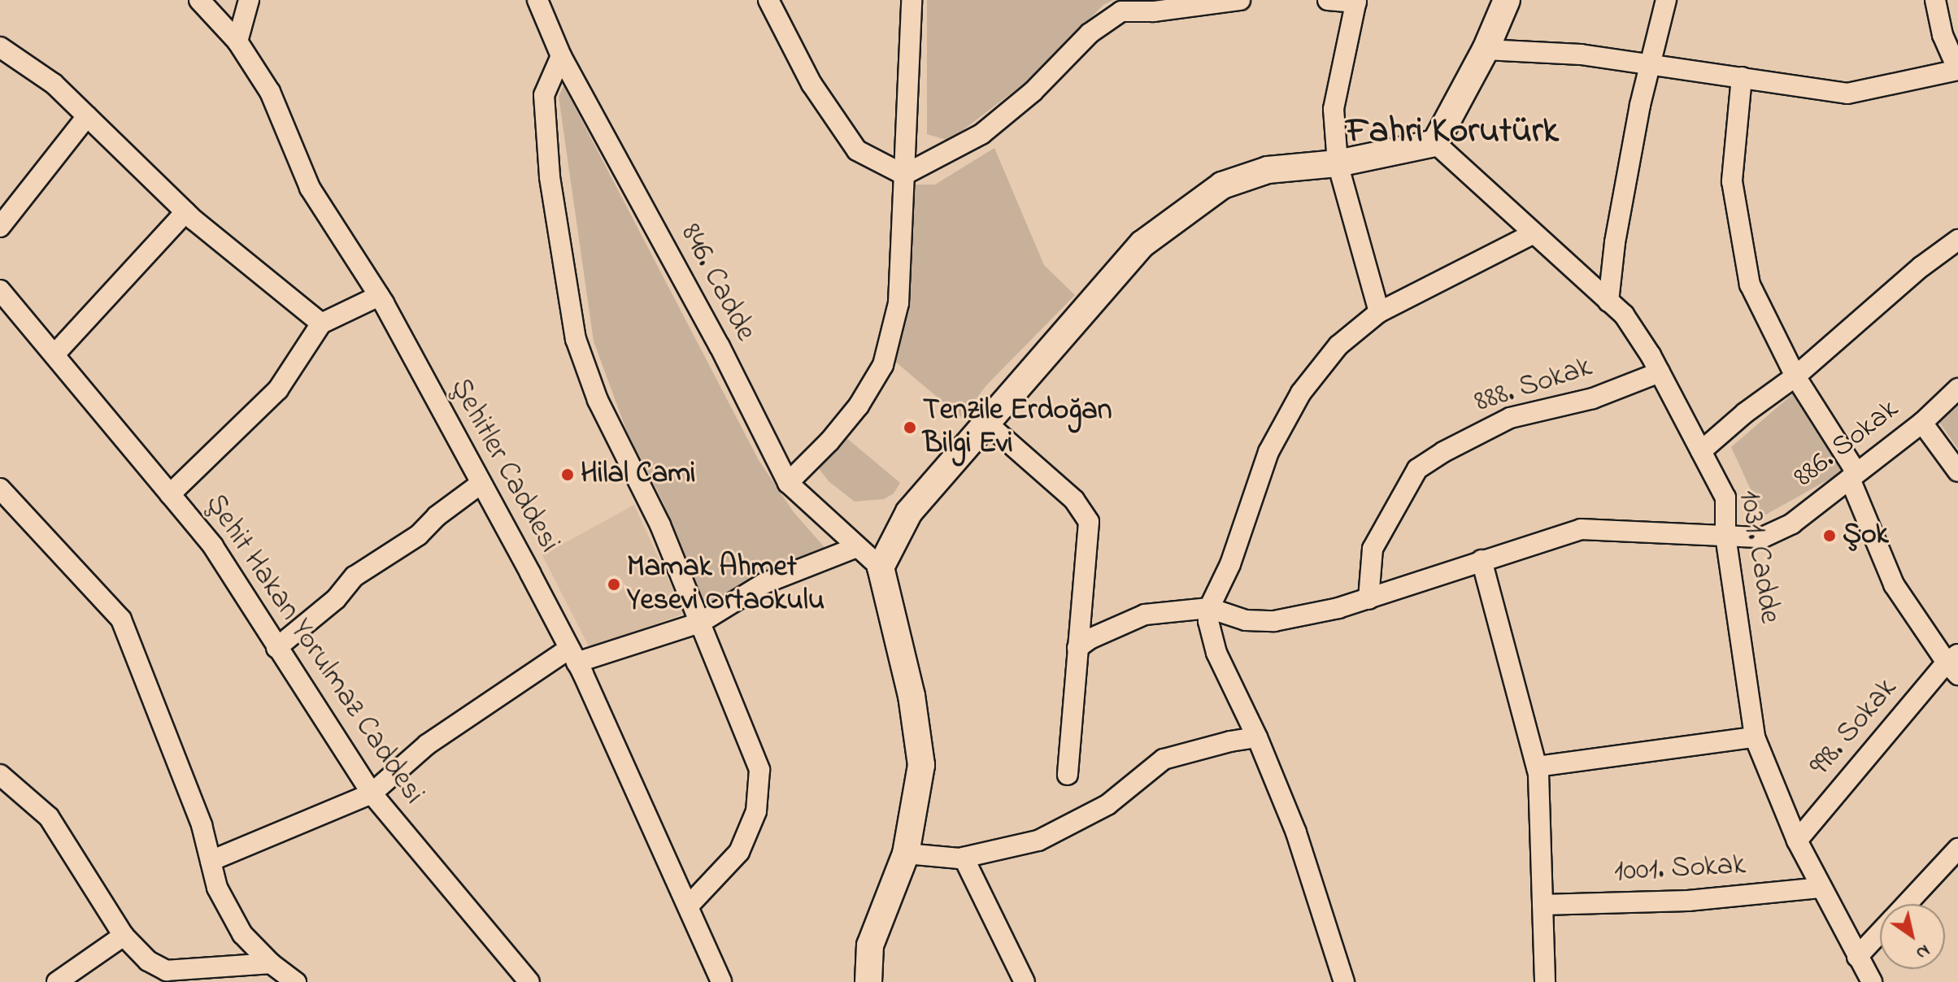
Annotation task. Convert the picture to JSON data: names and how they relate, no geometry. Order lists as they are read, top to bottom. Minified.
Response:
{"streets":{"street":["846. Cadde","888. Sokak","886. Sokak","Şehitler Caddesi","1031. Cadde","Şehit Hakan Yorulmaz Caddesi","998. Sokak","1001. Sokak"]},"crossings":[["888. Sokak","886. Sokak"],["888. Sokak","1031. Cadde"],["886. Sokak","1031. Cadde"],["1031. Cadde","998. Sokak"],["1031. Cadde","1001. Sokak"]],"districts":["Fahri Korutürk"],"places":["Tenzile Erdoğan Bilgi Evi","Hilal Cami","Şok","Mamak Ahmet Yesevi Ortaokulu"],"north":"bottom right"}
